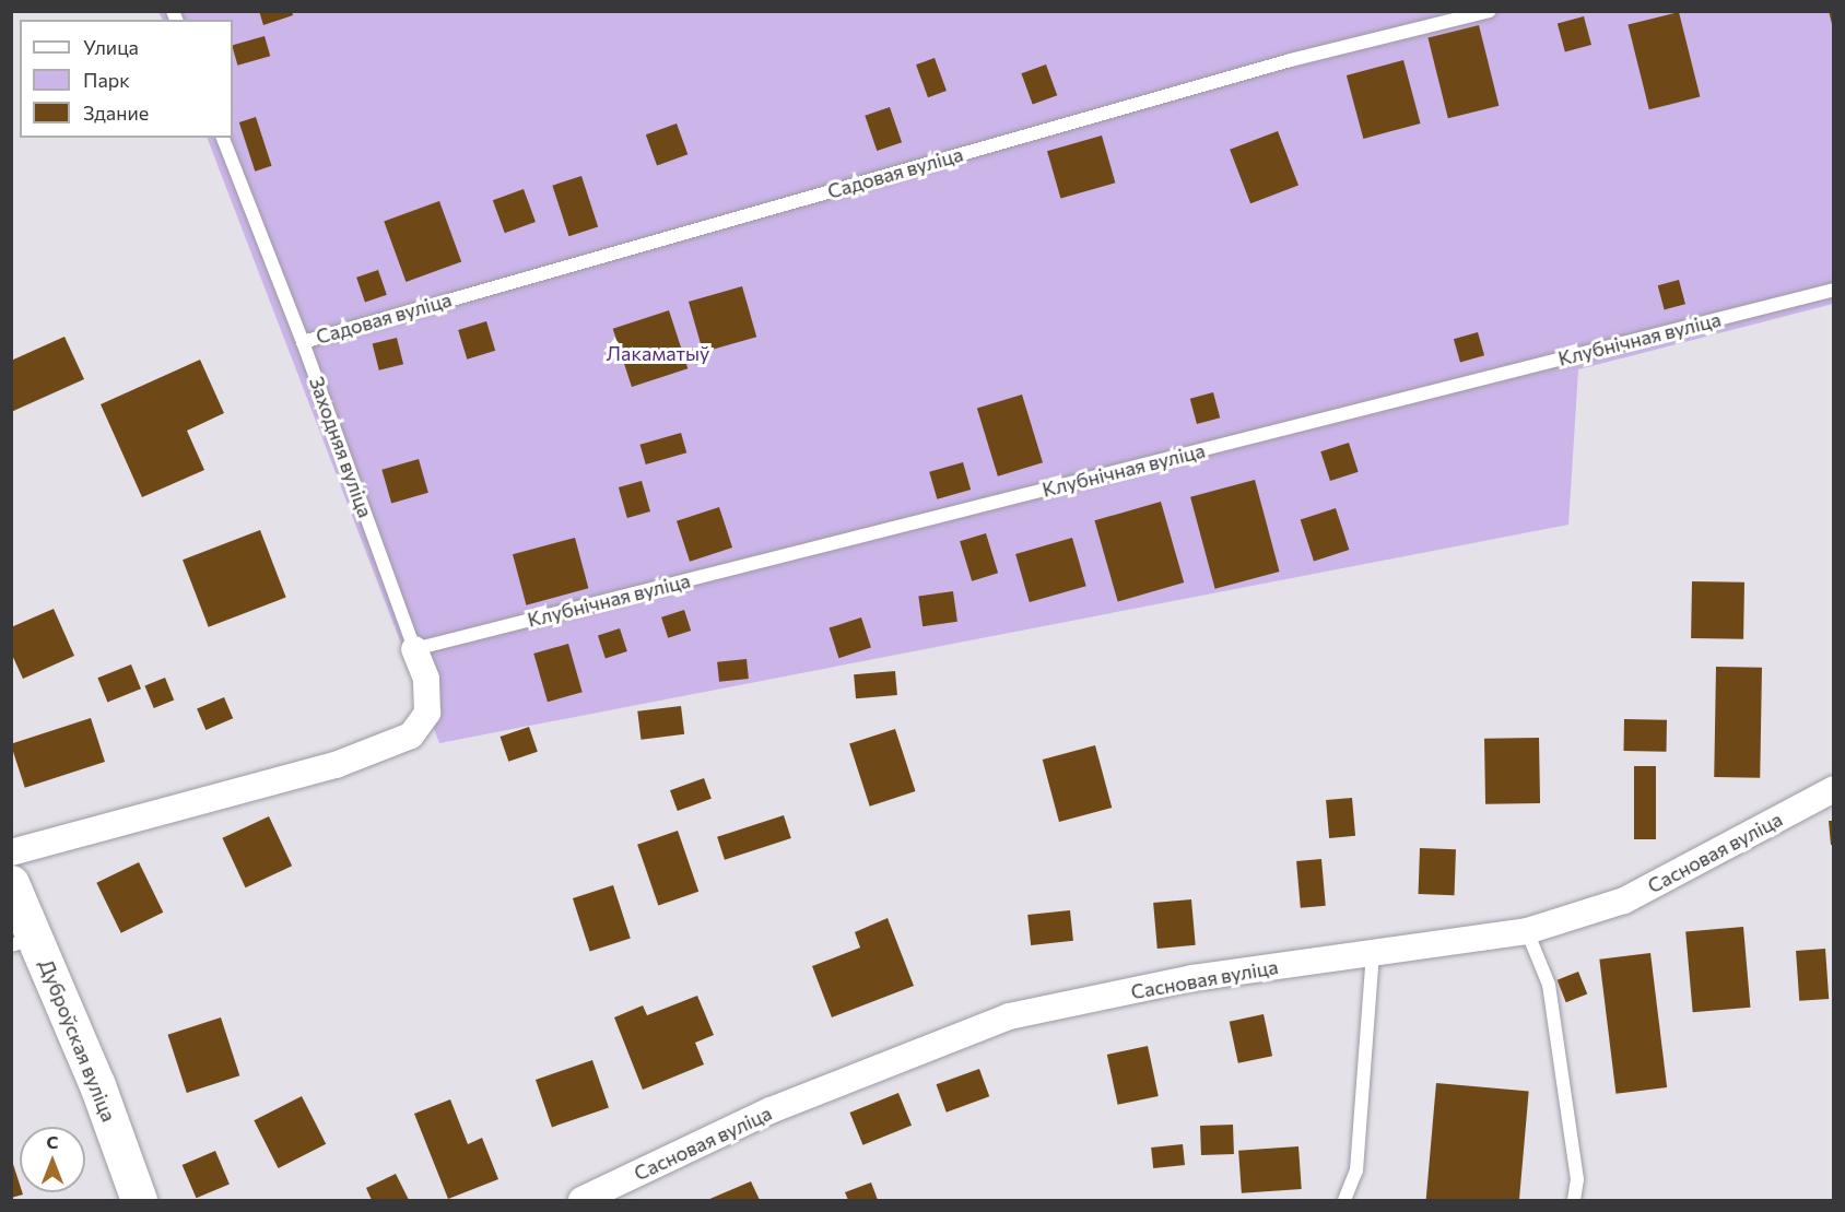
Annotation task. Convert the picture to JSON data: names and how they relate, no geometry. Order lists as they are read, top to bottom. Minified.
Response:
{"streets":{"main road":["Дуброўская вуліца"],"street":["Сасновая вуліца"],"lane":["Садовая вуліца","Клубнічная вуліца","Заходняя вуліца"]},"crossings":[["Садовая вуліца","Заходняя вуліца"],["Клубнічная вуліца","Заходняя вуліца"]],"parks":["Лакаматыў"],"legend":["Улица","Парк","Здание"],"north":"top"}
